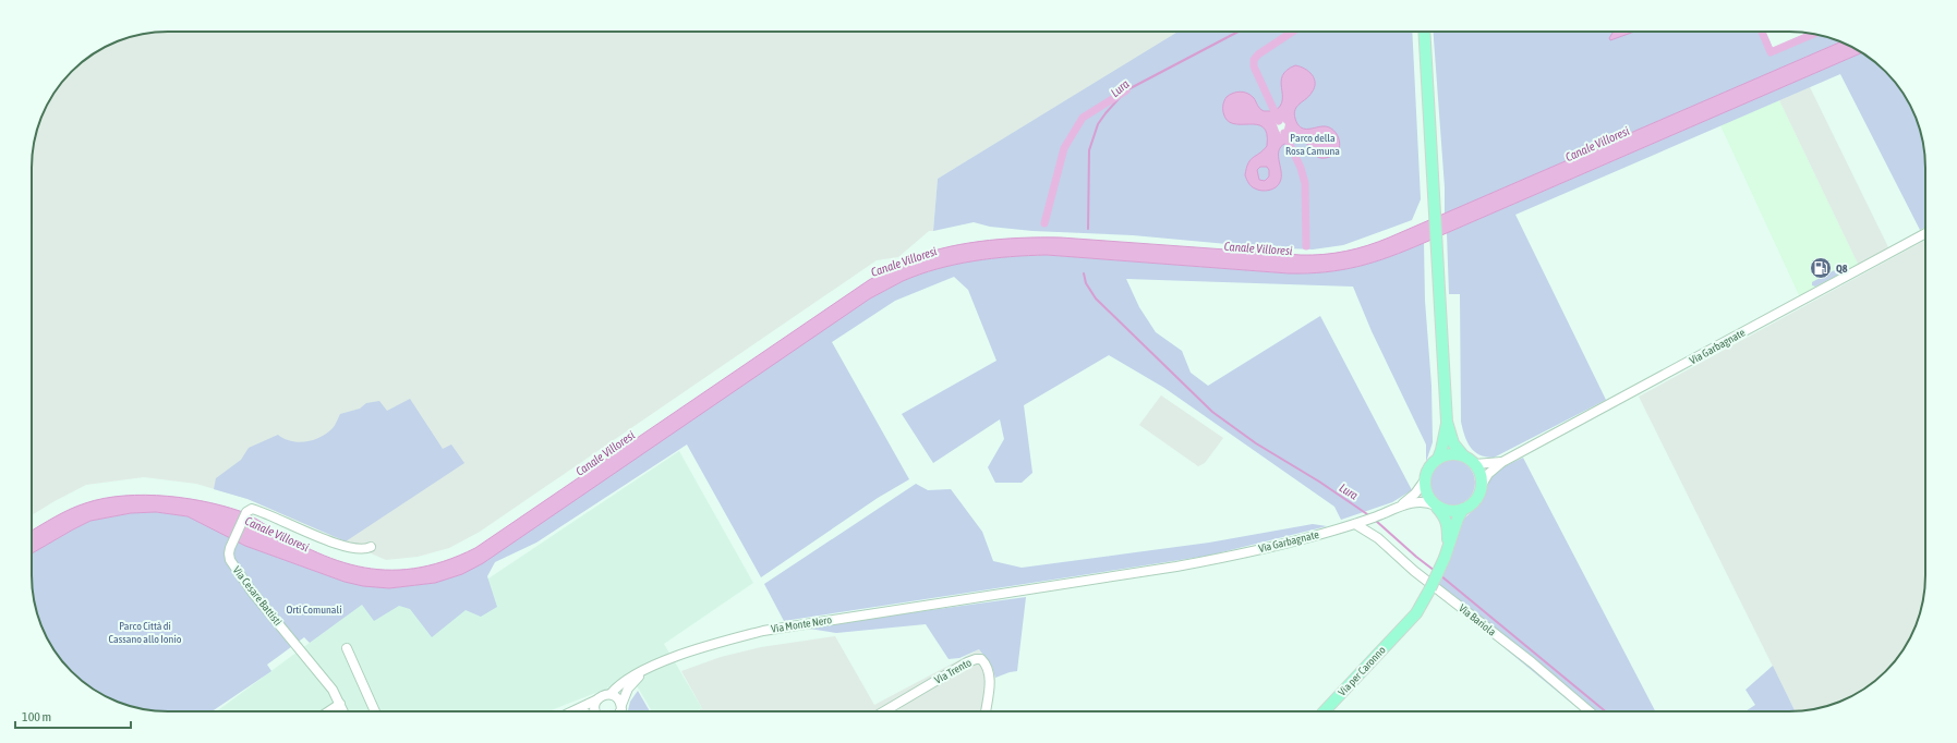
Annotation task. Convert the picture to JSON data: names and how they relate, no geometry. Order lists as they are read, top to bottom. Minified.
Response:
{"streets":{"main road":["Via per Caronno"],"street":["Via Garbagnate","Via Cesare Battisti","Via Bariola","Via Monte Nero","Via Trento"]},"crossings":[["Via Garbagnate","Via Bariola"],["Via Garbagnate","Via Monte Nero"]],"water":["Lura","Canale Villoresi"],"parks":["Parco della Rosa Camuna","Orti Comunali","Parco Città di Cassano allo Ionio"],"places":{"fuel station":["Q8"]},"scale_bar":"100 m"}
